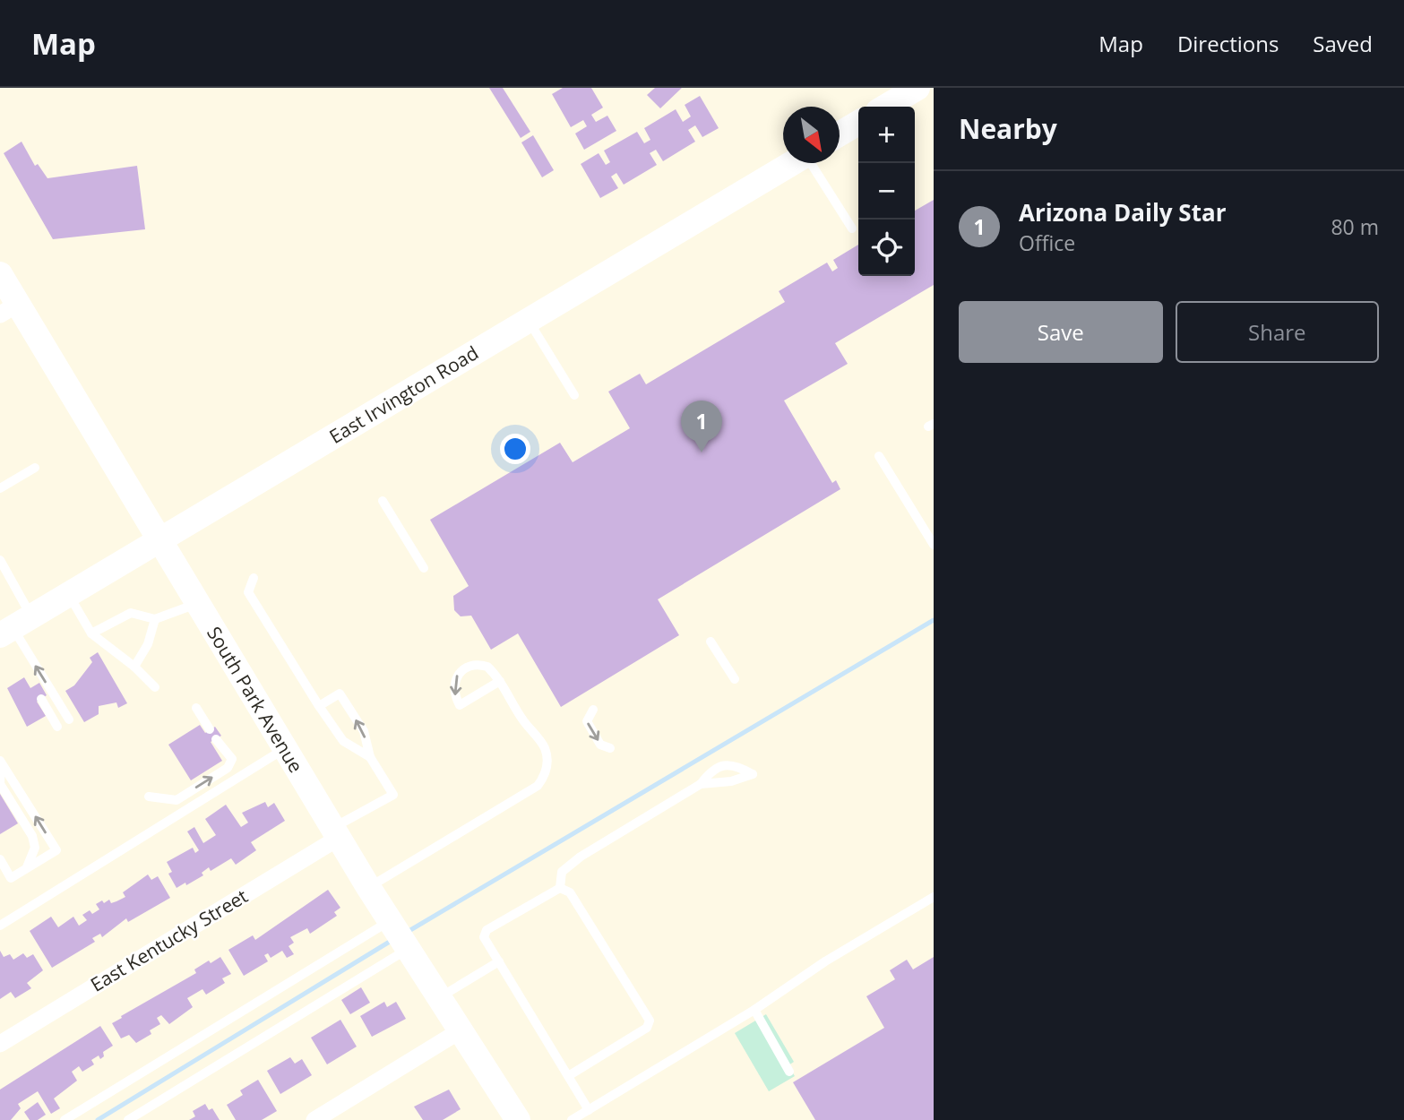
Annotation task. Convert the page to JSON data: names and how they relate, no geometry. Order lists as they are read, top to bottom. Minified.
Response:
{"streets":{"main road":["East Irvington Road","South Park Avenue"],"street":["East Kentucky Street"]},"crossings":[["East Irvington Road","South Park Avenue"],["South Park Avenue","East Kentucky Street"]],"north":"bottom right","page":{"header":"Map","nav":["Map","Directions","Saved"],"heading":"Nearby","map_buttons":["+","−"],"list":[{"mark":"1","name":"Arizona Daily Star","note":"Office","value":"80 m"}],"buttons":["Save","Share"],"pins":"1"}}
